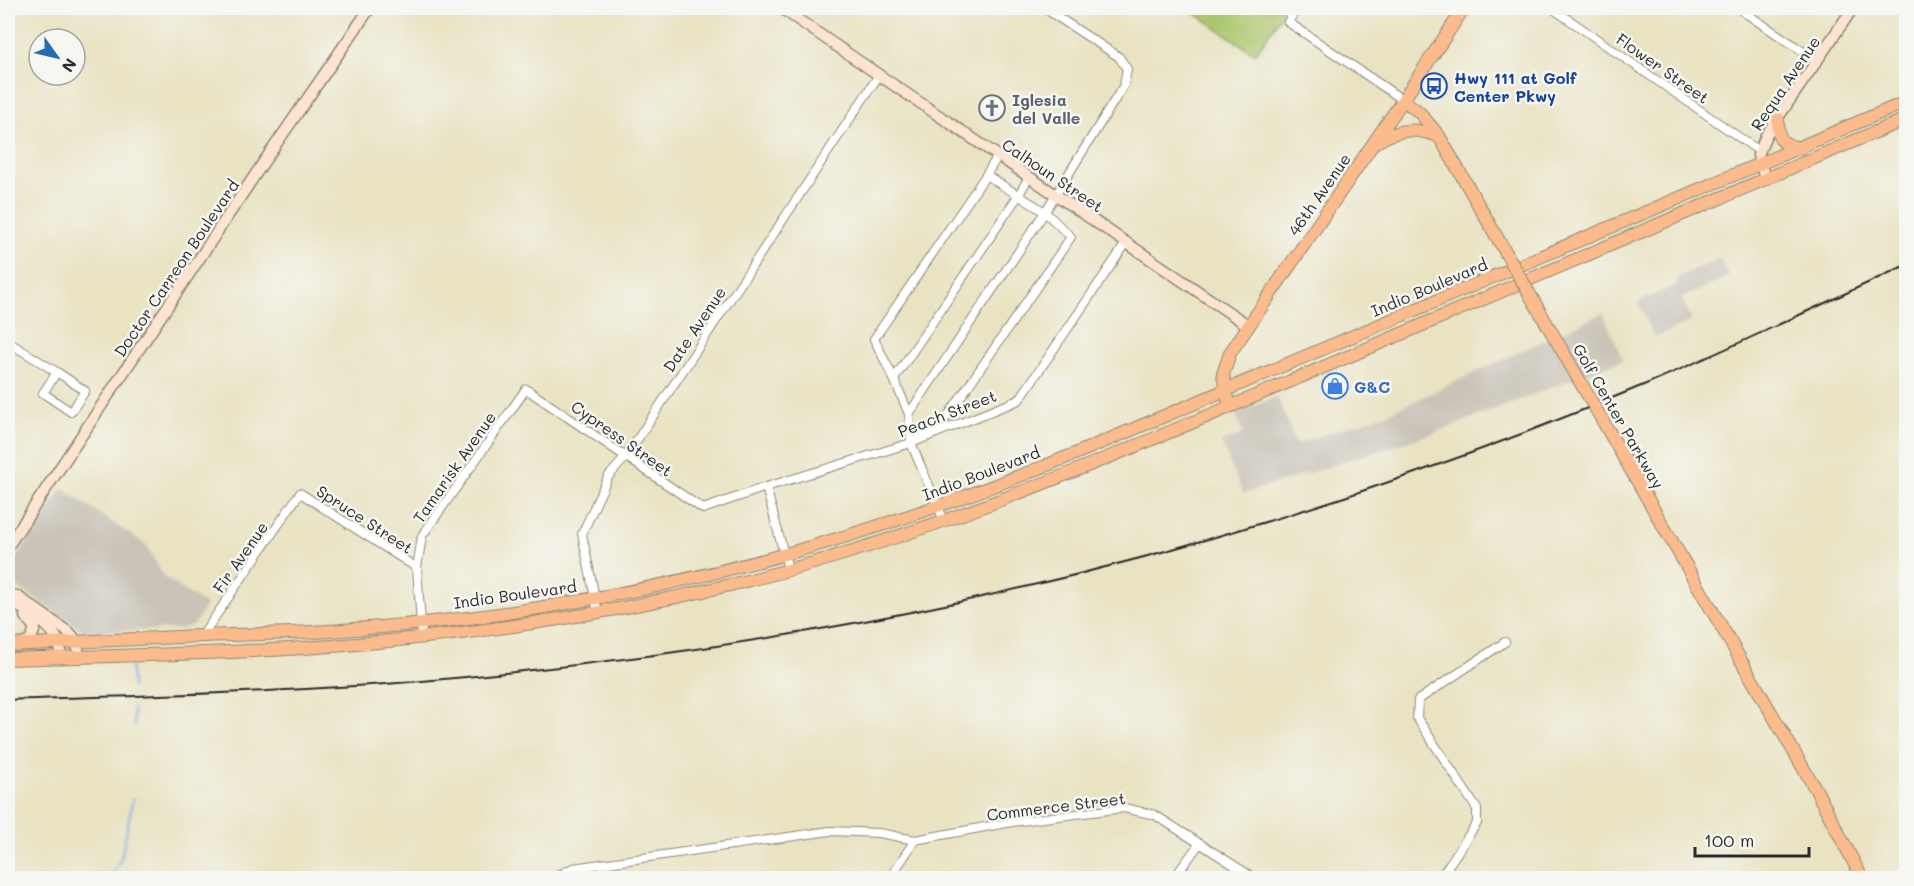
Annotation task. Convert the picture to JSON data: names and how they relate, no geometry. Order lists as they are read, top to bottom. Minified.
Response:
{"streets":{"main road":["Requa Avenue","Calhoun Street","46th Avenue","Doctor Carreon Boulevard","Indio Boulevard","Golf Center Parkway"],"street":["Flower Street","Date Avenue","Peach Street","Cypress Street","Tamarisk Avenue","Spruce Street","Fir Avenue","Commerce Street"]},"crossings":[["Flower Street","Requa Avenue"],["Requa Avenue","Indio Boulevard"],["Calhoun Street","46th Avenue"],["Calhoun Street","Date Avenue"],["Calhoun Street","Peach Street"],["46th Avenue","Indio Boulevard"],["46th Avenue","Golf Center Parkway"],["Indio Boulevard","Date Avenue"],["Indio Boulevard","Tamarisk Avenue"],["Indio Boulevard","Fir Avenue"],["Date Avenue","Cypress Street"],["Peach Street","Cypress Street"],["Cypress Street","Tamarisk Avenue"],["Tamarisk Avenue","Spruce Street"],["Spruce Street","Fir Avenue"]],"places":{"bus stop":["Hwy 111 at Golf Center Pkwy"],"church":["Iglesia del Valle"],"shop":["G&C"]},"scale_bar":"100 m","north":"bottom right"}
